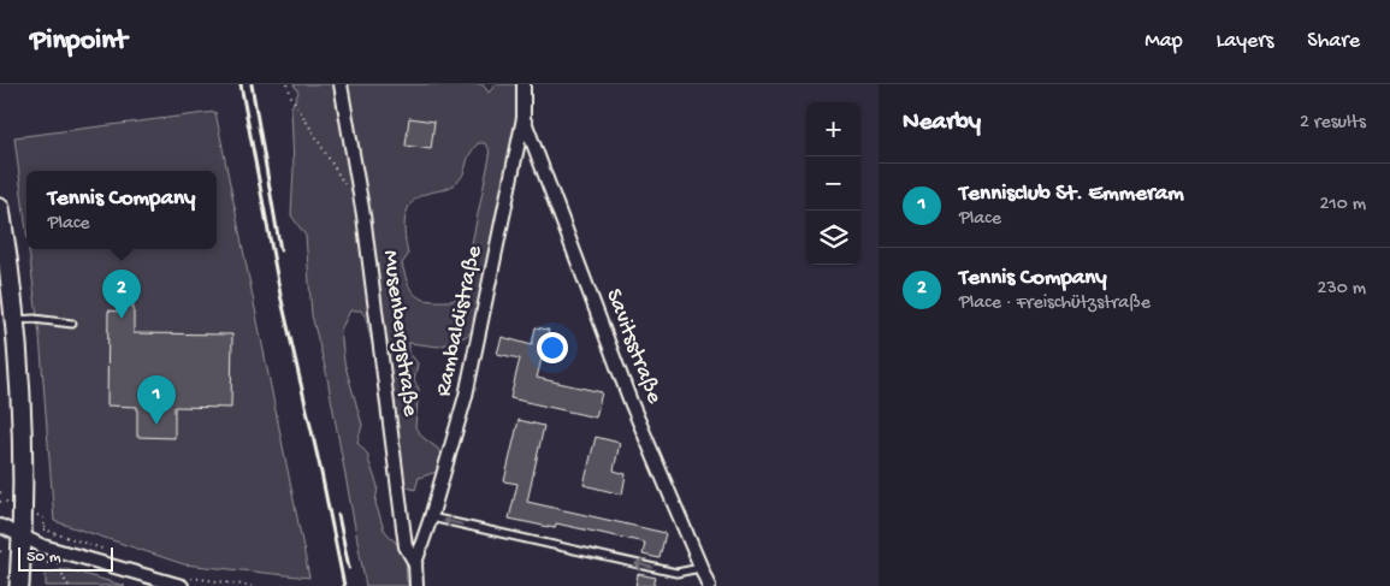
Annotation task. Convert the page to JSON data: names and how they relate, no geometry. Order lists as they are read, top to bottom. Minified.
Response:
{"streets":{"street":["Rambaldistraße","Musenbergstraße","Savitsstraße"]},"crossings":[["Rambaldistraße","Musenbergstraße"],["Rambaldistraße","Savitsstraße"]],"scale_bar":"50 m","page":{"header":"Pinpoint","nav":["Map","Layers","Share"],"heading":["Nearby","2 results"],"map_buttons":["+","−"],"list":[{"mark":"1","name":"Tennisclub St. Emmeram","note":"Place","value":"210 m"},{"mark":"2","name":"Tennis Company","note":"Place · Freischützstraße","value":"230 m"}],"popup":["Tennis Company","Place"],"pins":["2","1"],"scale":"50 m"}}
